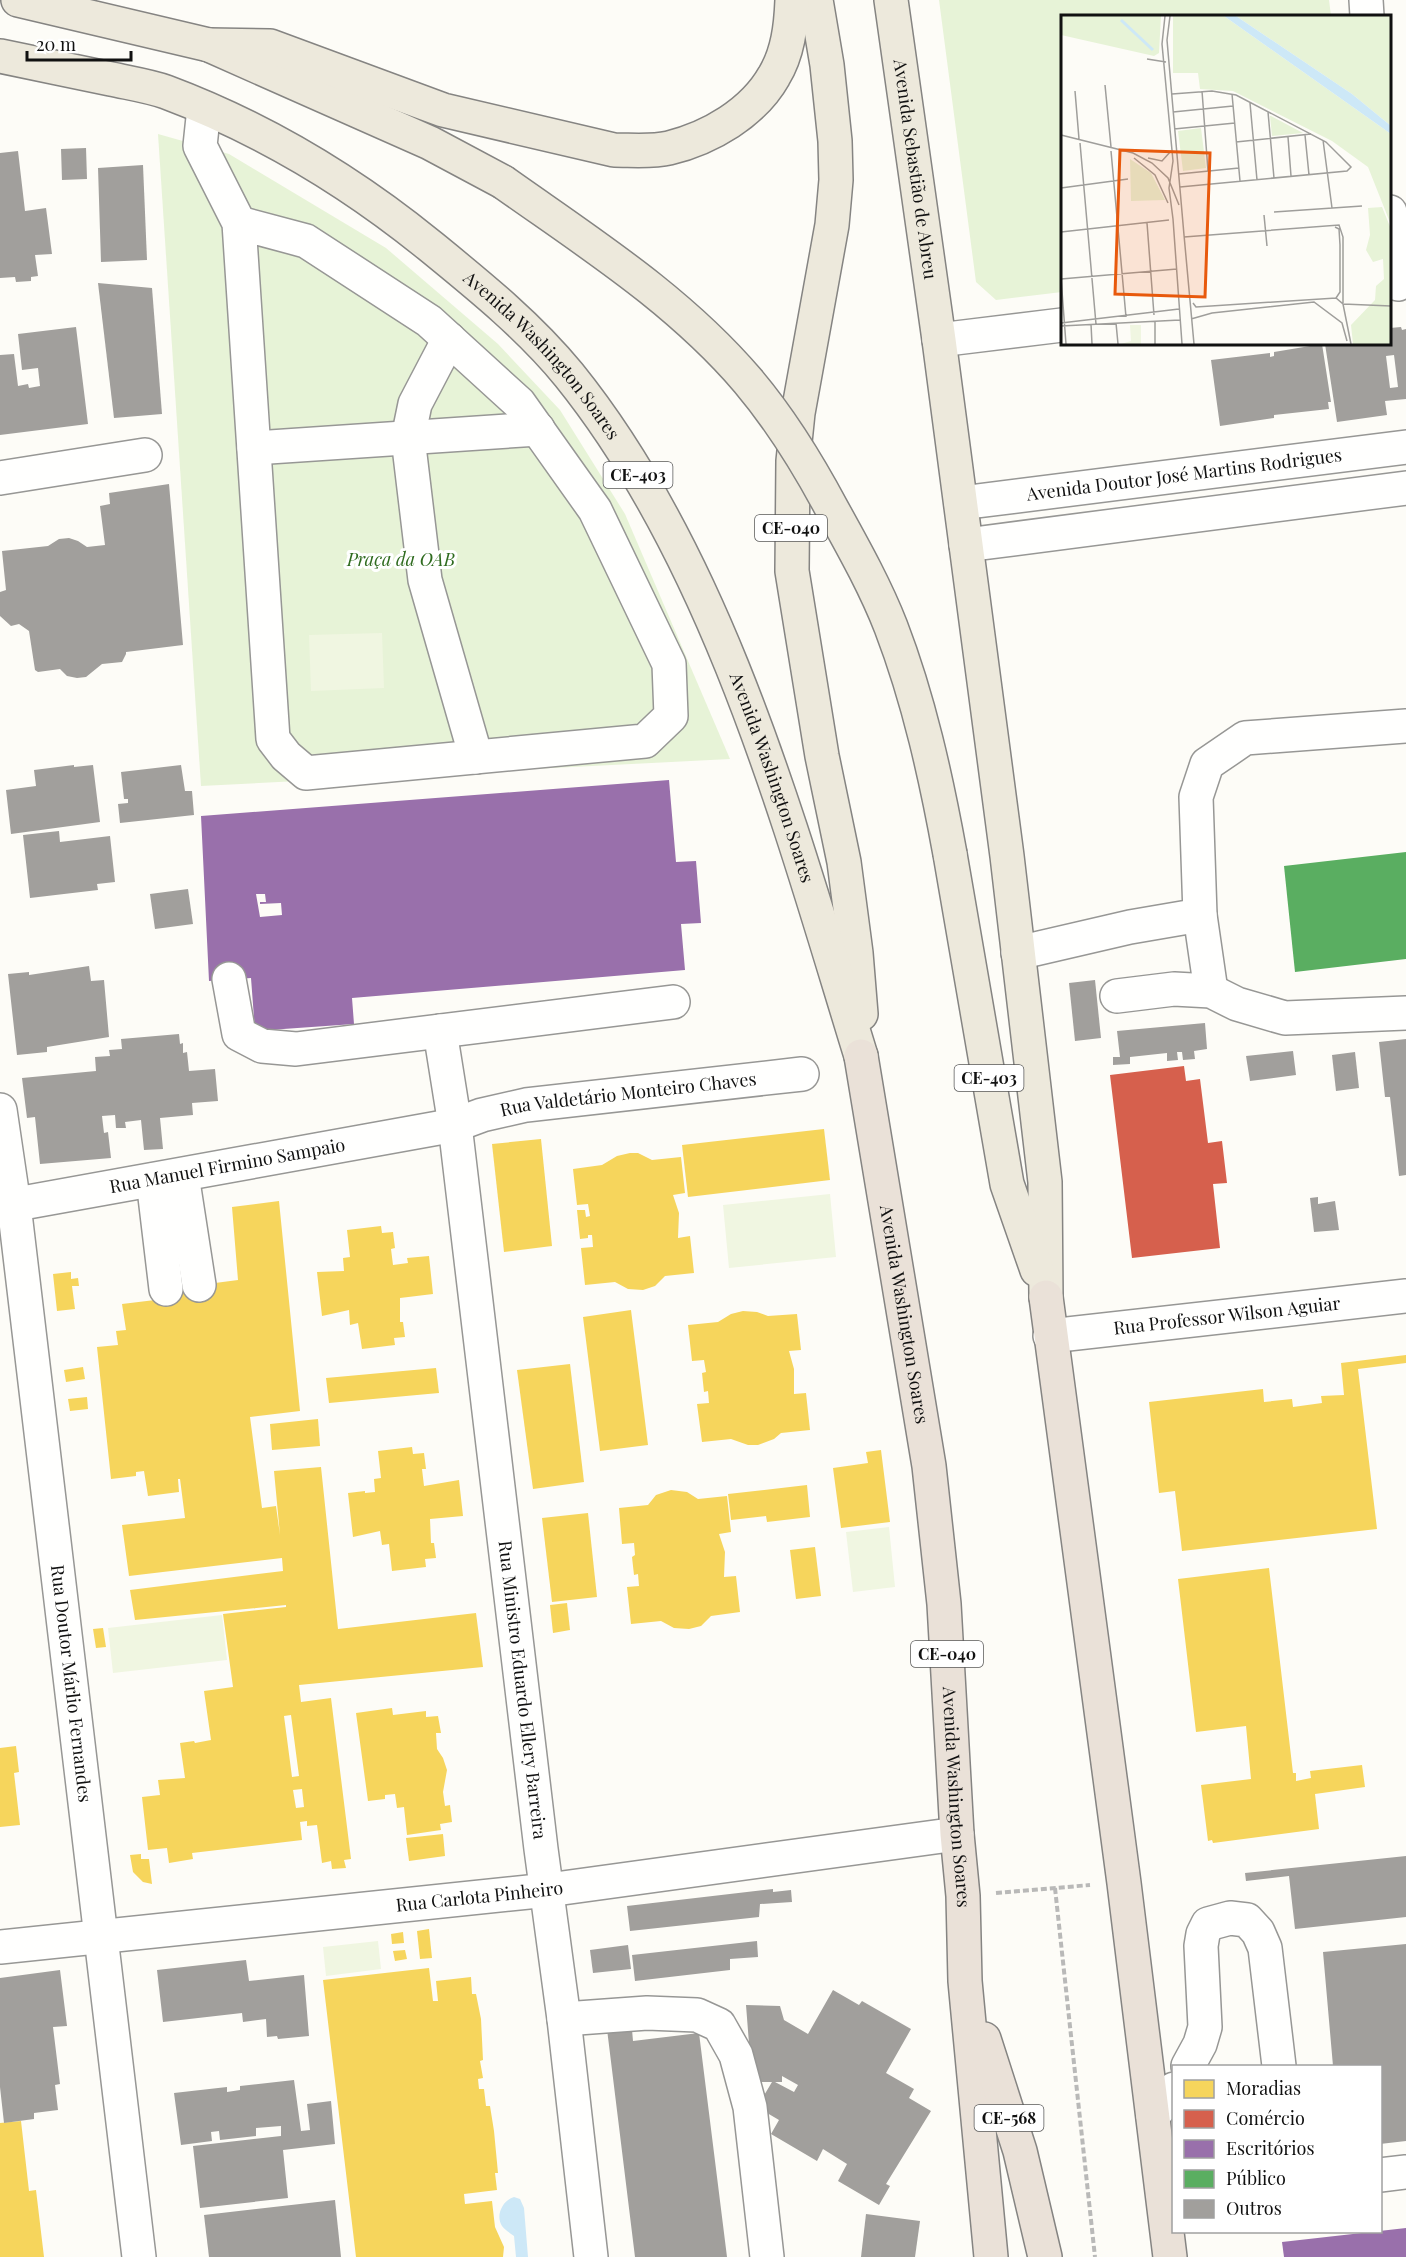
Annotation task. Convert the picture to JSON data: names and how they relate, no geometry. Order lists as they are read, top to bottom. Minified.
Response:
{"streets":{"highway":["Avenida Washington Soares","CE-040","CE-568"],"main road":["Avenida Sebastião de Abreu","CE-403"],"street":["Avenida Doutor José Martins Rodrigues","Rua Valdetário Monteiro Chaves","Rua Manuel Firmino Sampaio","Rua Professor Wilson Aguiar","Rua Doutor Márlio Fernandes","Rua Ministro Eduardo Ellery Barreira","Rua Carlota Pinheiro"]},"crossings":[["Avenida Washington Soares","Rua Carlota Pinheiro"],["Avenida Washington Soares","CE-568"],["Rua Valdetário Monteiro Chaves","Rua Manuel Firmino Sampaio"],["Rua Valdetário Monteiro Chaves","Rua Ministro Eduardo Ellery Barreira"],["Rua Manuel Firmino Sampaio","Rua Doutor Márlio Fernandes"],["Rua Manuel Firmino Sampaio","Rua Ministro Eduardo Ellery Barreira"],["Rua Doutor Márlio Fernandes","Rua Carlota Pinheiro"],["Rua Ministro Eduardo Ellery Barreira","Rua Carlota Pinheiro"]],"parks":["Praça da OAB"],"legend":["Moradias","Comércio","Escritórios","Público","Outros"],"scale_bar":"20 m"}
